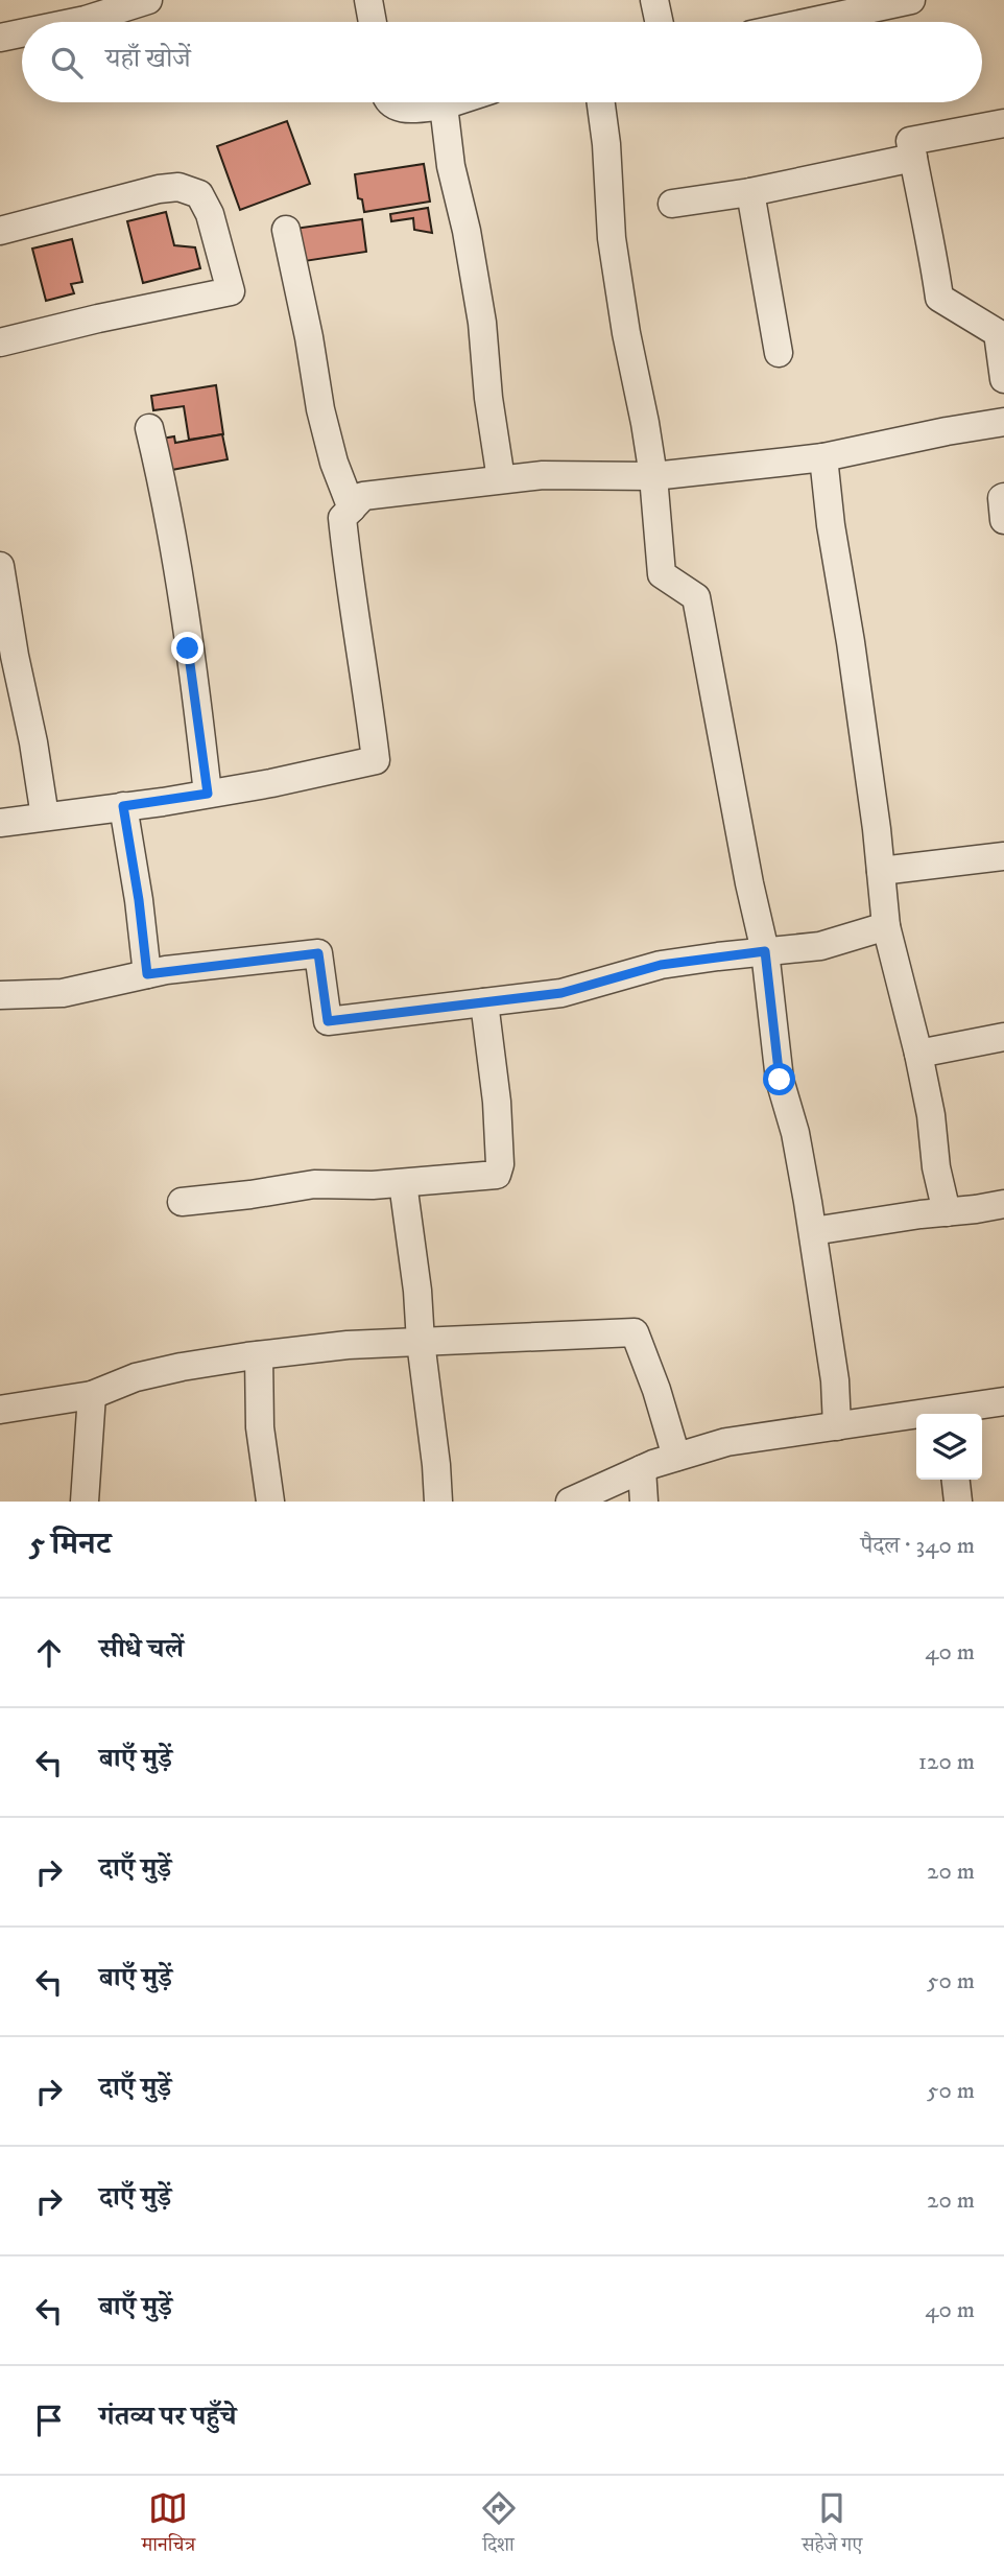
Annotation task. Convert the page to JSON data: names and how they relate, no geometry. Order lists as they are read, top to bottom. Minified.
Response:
{"page":{"search":"यहाँ खोजें","heading":["5 मिनट","पैदल · 340 m"],"list":[["सीधे चलें","40 m"],["बाएँ मुड़ें","120 m"],["दाएँ मुड़ें","20 m"],["बाएँ मुड़ें","50 m"],["दाएँ मुड़ें","50 m"],["दाएँ मुड़ें","20 m"],["बाएँ मुड़ें","40 m"],"गंतव्य पर पहुँचे"],"nav":["मानचित्र","दिशा","सहेजे गए"]}}
